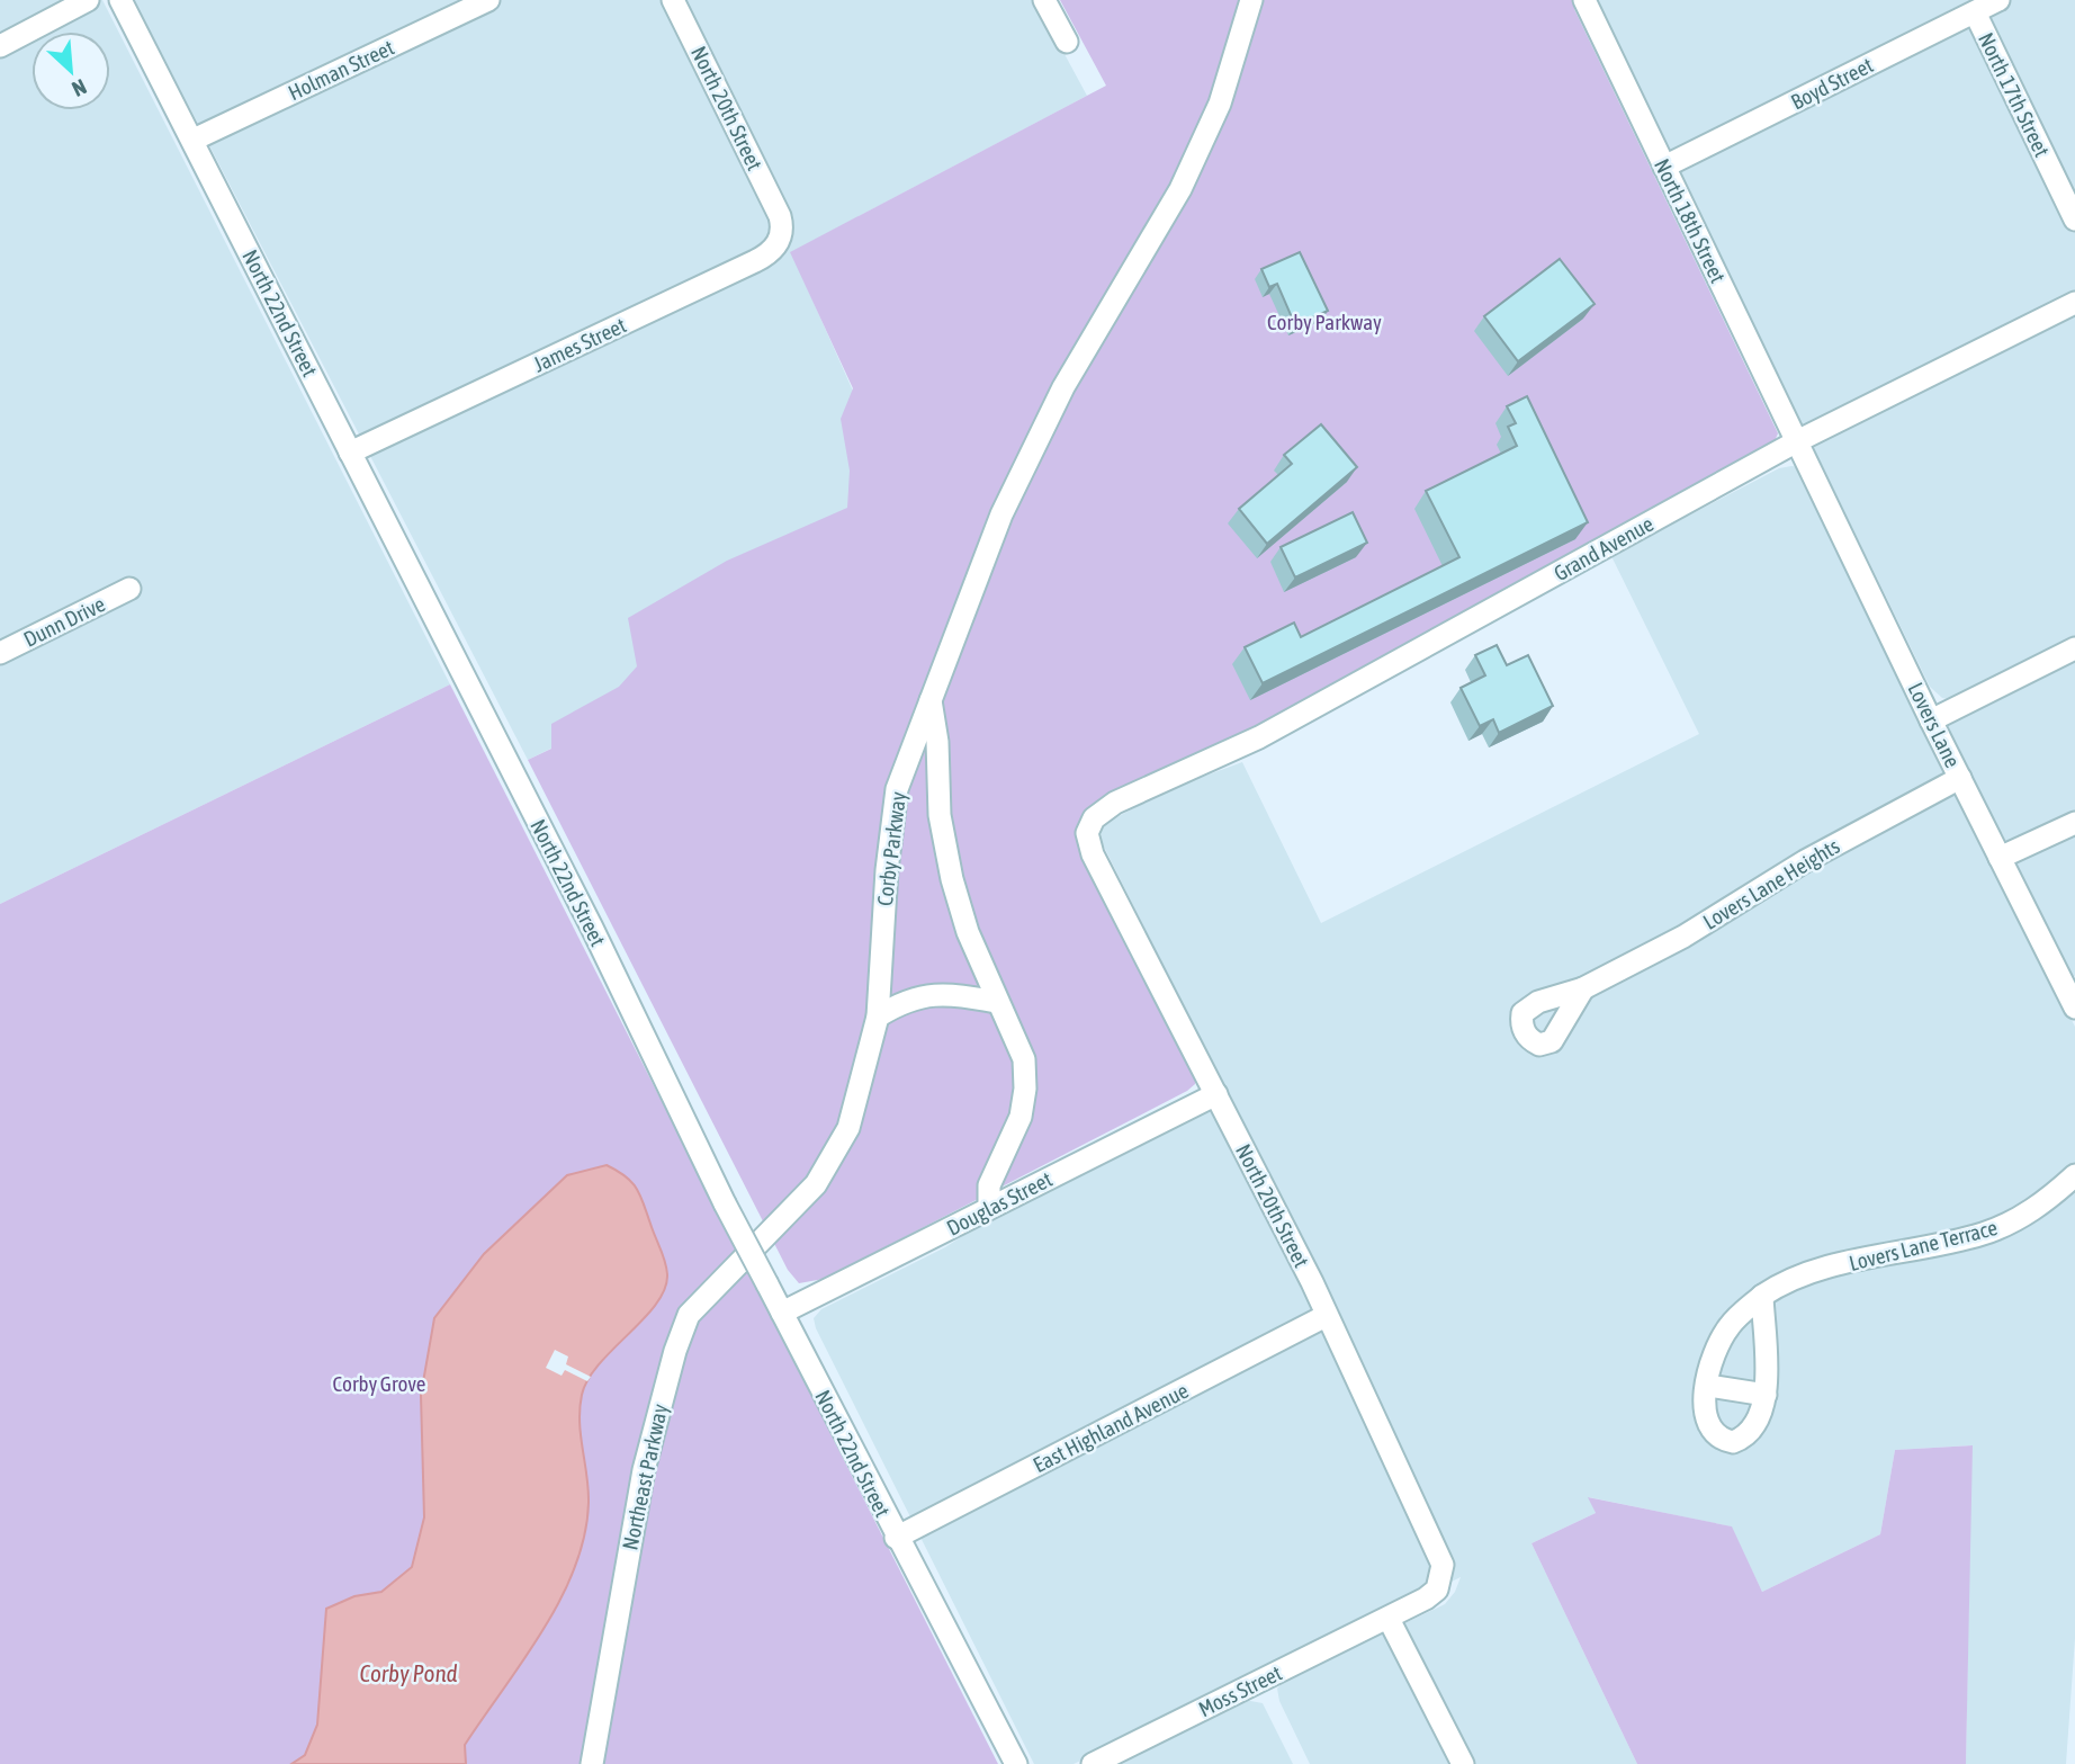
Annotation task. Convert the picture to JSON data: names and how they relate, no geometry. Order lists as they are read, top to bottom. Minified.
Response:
{"streets":{"street":["Holman Street","Boyd Street","North 17th Street","North 20th Street","North 18th Street","North 22nd Street","James Street","Grand Avenue","Dunn Drive","Lovers Lane","Corby Parkway","Lovers Lane Heights","Douglas Street","Lovers Lane Terrace","East Highland Avenue","Northeast Parkway","Moss Street"]},"crossings":[["Holman Street","North 22nd Street"],["Boyd Street","North 17th Street"],["Boyd Street","North 18th Street"],["North 20th Street","James Street"],["North 20th Street","Grand Avenue"],["North 20th Street","Douglas Street"],["North 20th Street","East Highland Avenue"],["North 20th Street","Moss Street"],["North 18th Street","Grand Avenue"],["North 18th Street","Lovers Lane"],["North 22nd Street","James Street"],["North 22nd Street","Douglas Street"],["North 22nd Street","East Highland Avenue"],["Grand Avenue","Lovers Lane"],["Lovers Lane","Lovers Lane Heights"],["Corby Parkway","Northeast Parkway"]],"water":["Corby Pond"],"parks":["Corby Parkway","Corby Grove"],"north":"bottom right"}
